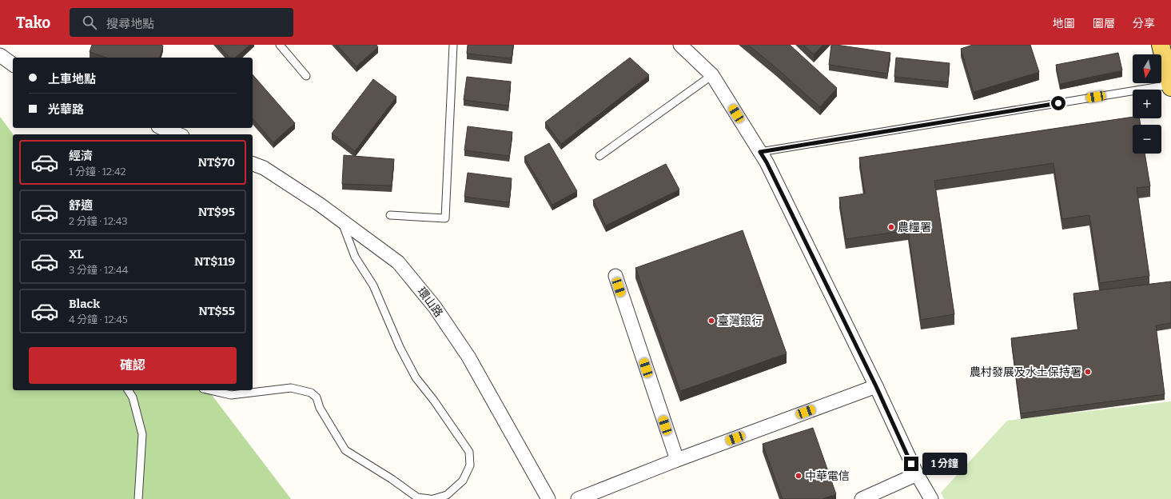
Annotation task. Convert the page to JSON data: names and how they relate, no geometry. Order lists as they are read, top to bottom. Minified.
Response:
{"streets":{"street":["環山路"]},"places":["農糧署","臺灣銀行","農村發展及水土保持署","中華電信"],"north":"bottom","page":{"header":"Tako","search":"搜尋地點","nav":["地圖","圖層","分享"],"map_buttons":["+","−"],"banner":["上車地點","光華路"],"list":[{"name":"經濟","note":"1 分鐘 · 12:42","value":"NT$70"},{"name":"舒適","note":"2 分鐘 · 12:43","value":"NT$95"},{"name":"XL","note":"3 分鐘 · 12:44","value":"NT$119"},{"name":"Black","note":"4 分鐘 · 12:45","value":"NT$55"}],"buttons":"確認","bubble":"1 分鐘"}}
